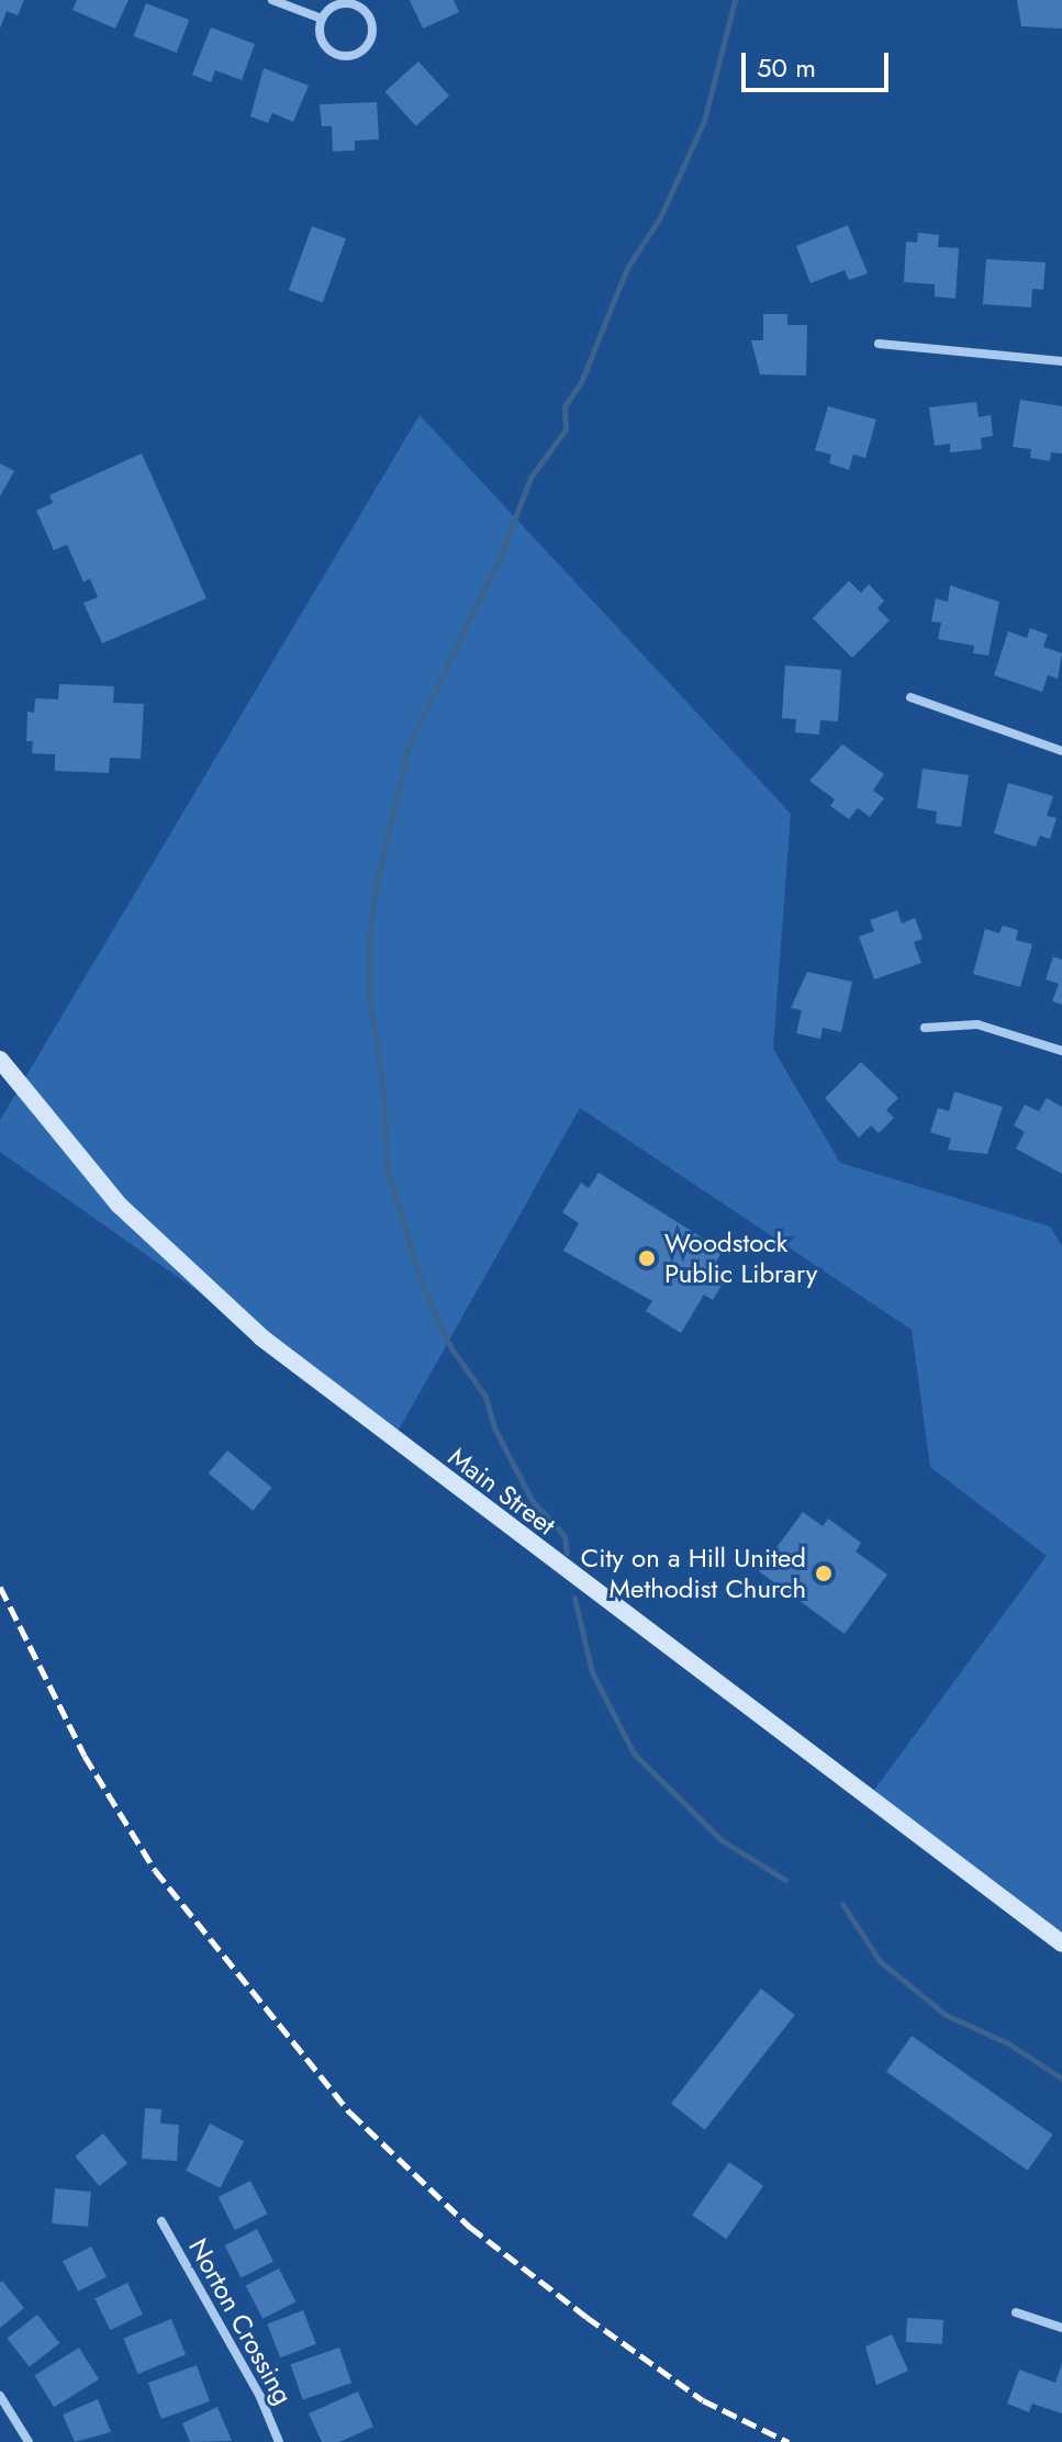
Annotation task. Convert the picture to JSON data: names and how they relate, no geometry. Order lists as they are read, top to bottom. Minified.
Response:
{"streets":{"main road":["Main Street"],"street":["Norton Crossing"]},"places":["Woodstock Public Library","City on a Hill United Methodist Church"],"scale_bar":"50 m"}
